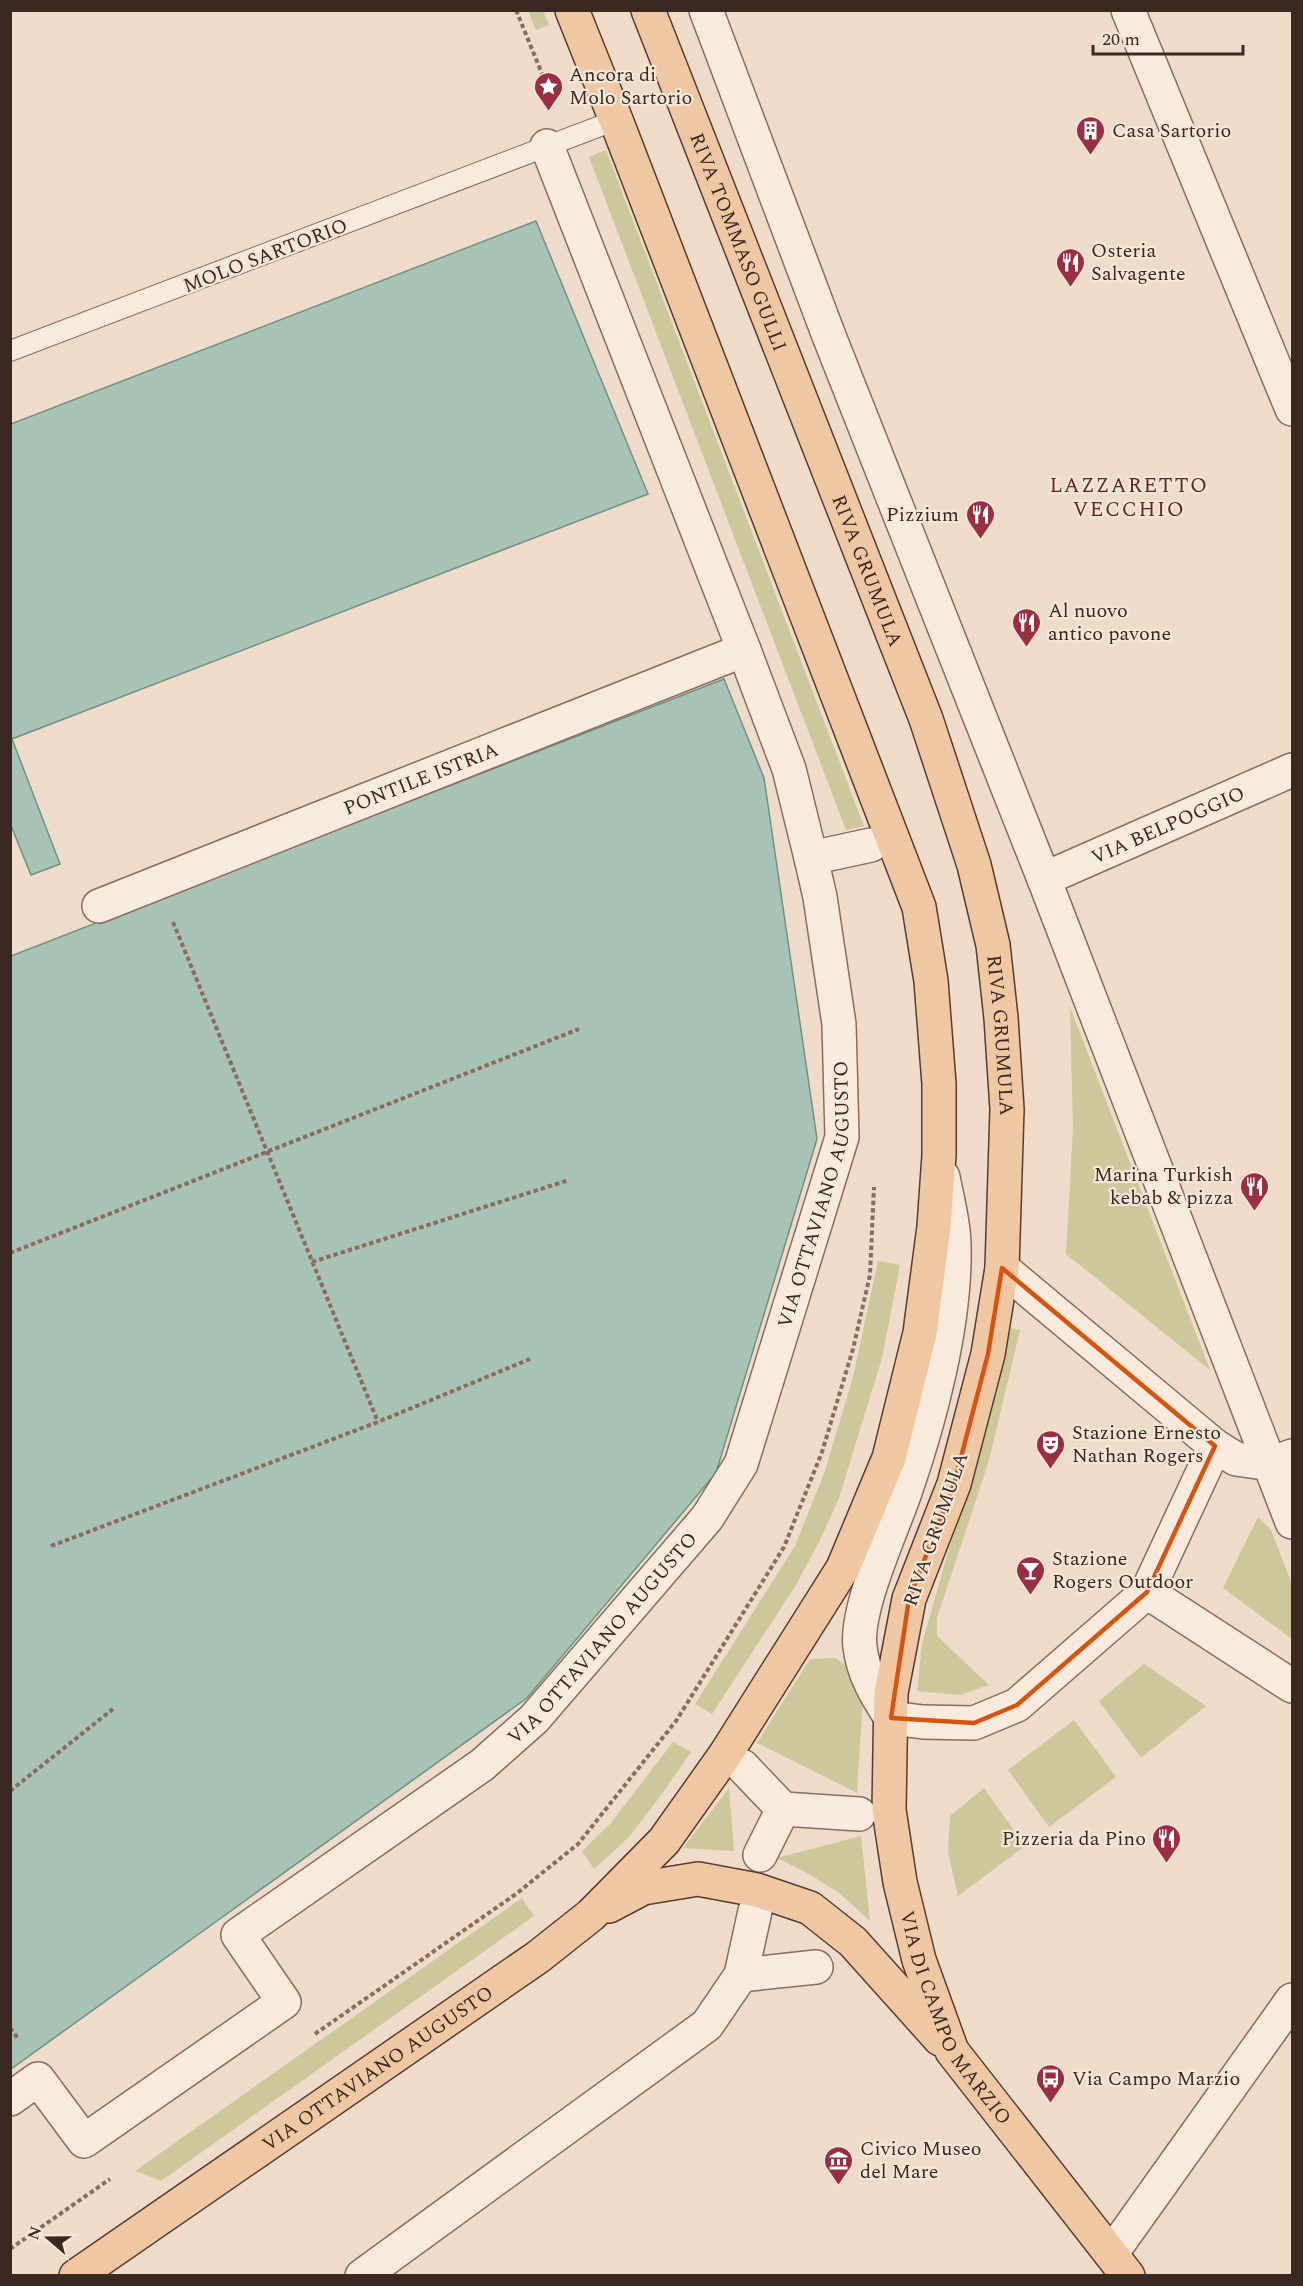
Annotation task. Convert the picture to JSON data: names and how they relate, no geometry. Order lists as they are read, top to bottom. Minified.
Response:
{"streets":{"main road":["RIVA TOMMASO GULLI","RIVA GRUMULA","VIA OTTAVIANO AUGUSTO","VIA DI CAMPO MARZIO"],"street":["PONTILE ISTRIA","VIA BELPOGGIO"],"lane":["MOLO SARTORIO"]},"crossings":[["RIVA TOMMASO GULLI","RIVA GRUMULA"],["RIVA GRUMULA","VIA DI CAMPO MARZIO"]],"districts":["LAZZARETTO VECCHIO"],"places":{"place":["Ancora di Molo Sartorio"],"building":["Casa Sartorio"],"restaurant":["Osteria Salvagente","Pizzium","Al nuovo antico pavone","Marina Turkish kebab & pizza","Pizzeria da Pino"],"theatre":["Stazione Ernesto Nathan Rogers"],"bar":["Stazione Rogers Outdoor"],"bus stop":["Via Campo Marzio"],"museum":["Civico Museo del Mare"]},"scale_bar":"20 m","north":"left"}
